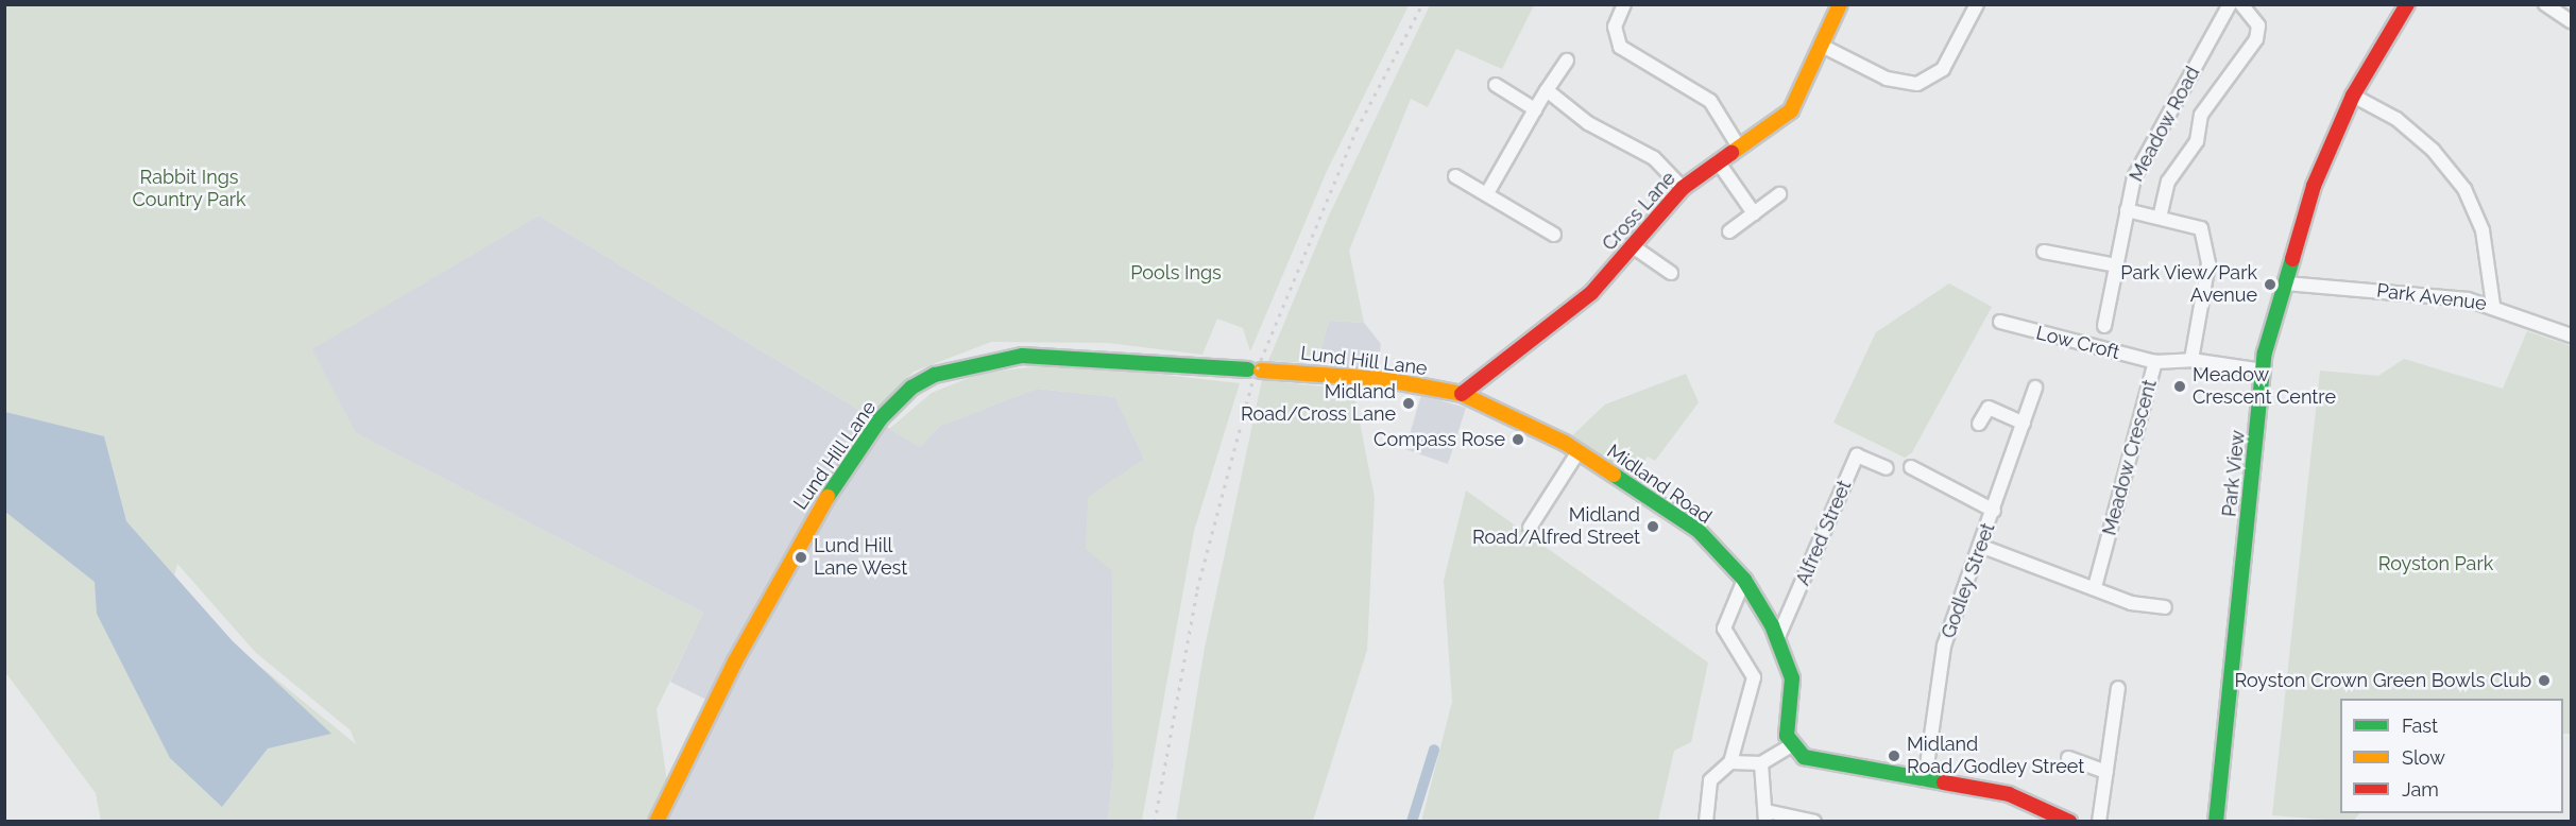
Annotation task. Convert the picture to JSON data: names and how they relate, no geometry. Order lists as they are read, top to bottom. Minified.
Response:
{"streets":{"main road":["Cross Lane","Lund Hill Lane","Park View","Midland Road"],"street":["Meadow Road","Park Avenue","Low Croft","Meadow Crescent","Alfred Street","Godley Street"]},"crossings":[["Cross Lane","Lund Hill Lane"],["Cross Lane","Midland Road"],["Park Avenue","Park View"],["Low Croft","Meadow Crescent"],["Lund Hill Lane","Midland Road"],["Meadow Crescent","Park View"],["Midland Road","Alfred Street"]],"parks":["Rabbit Ings Country Park","Pools Ings","Royston Park"],"places":["Park View/Park Avenue","Meadow Crescent Centre","Midland Road/Cross Lane","Compass Rose","Midland Road/Alfred Street","Lund Hill Lane West","Royston Crown Green Bowls Club","Midland Road/Godley Street"],"legend":["Fast","Slow","Jam"]}
